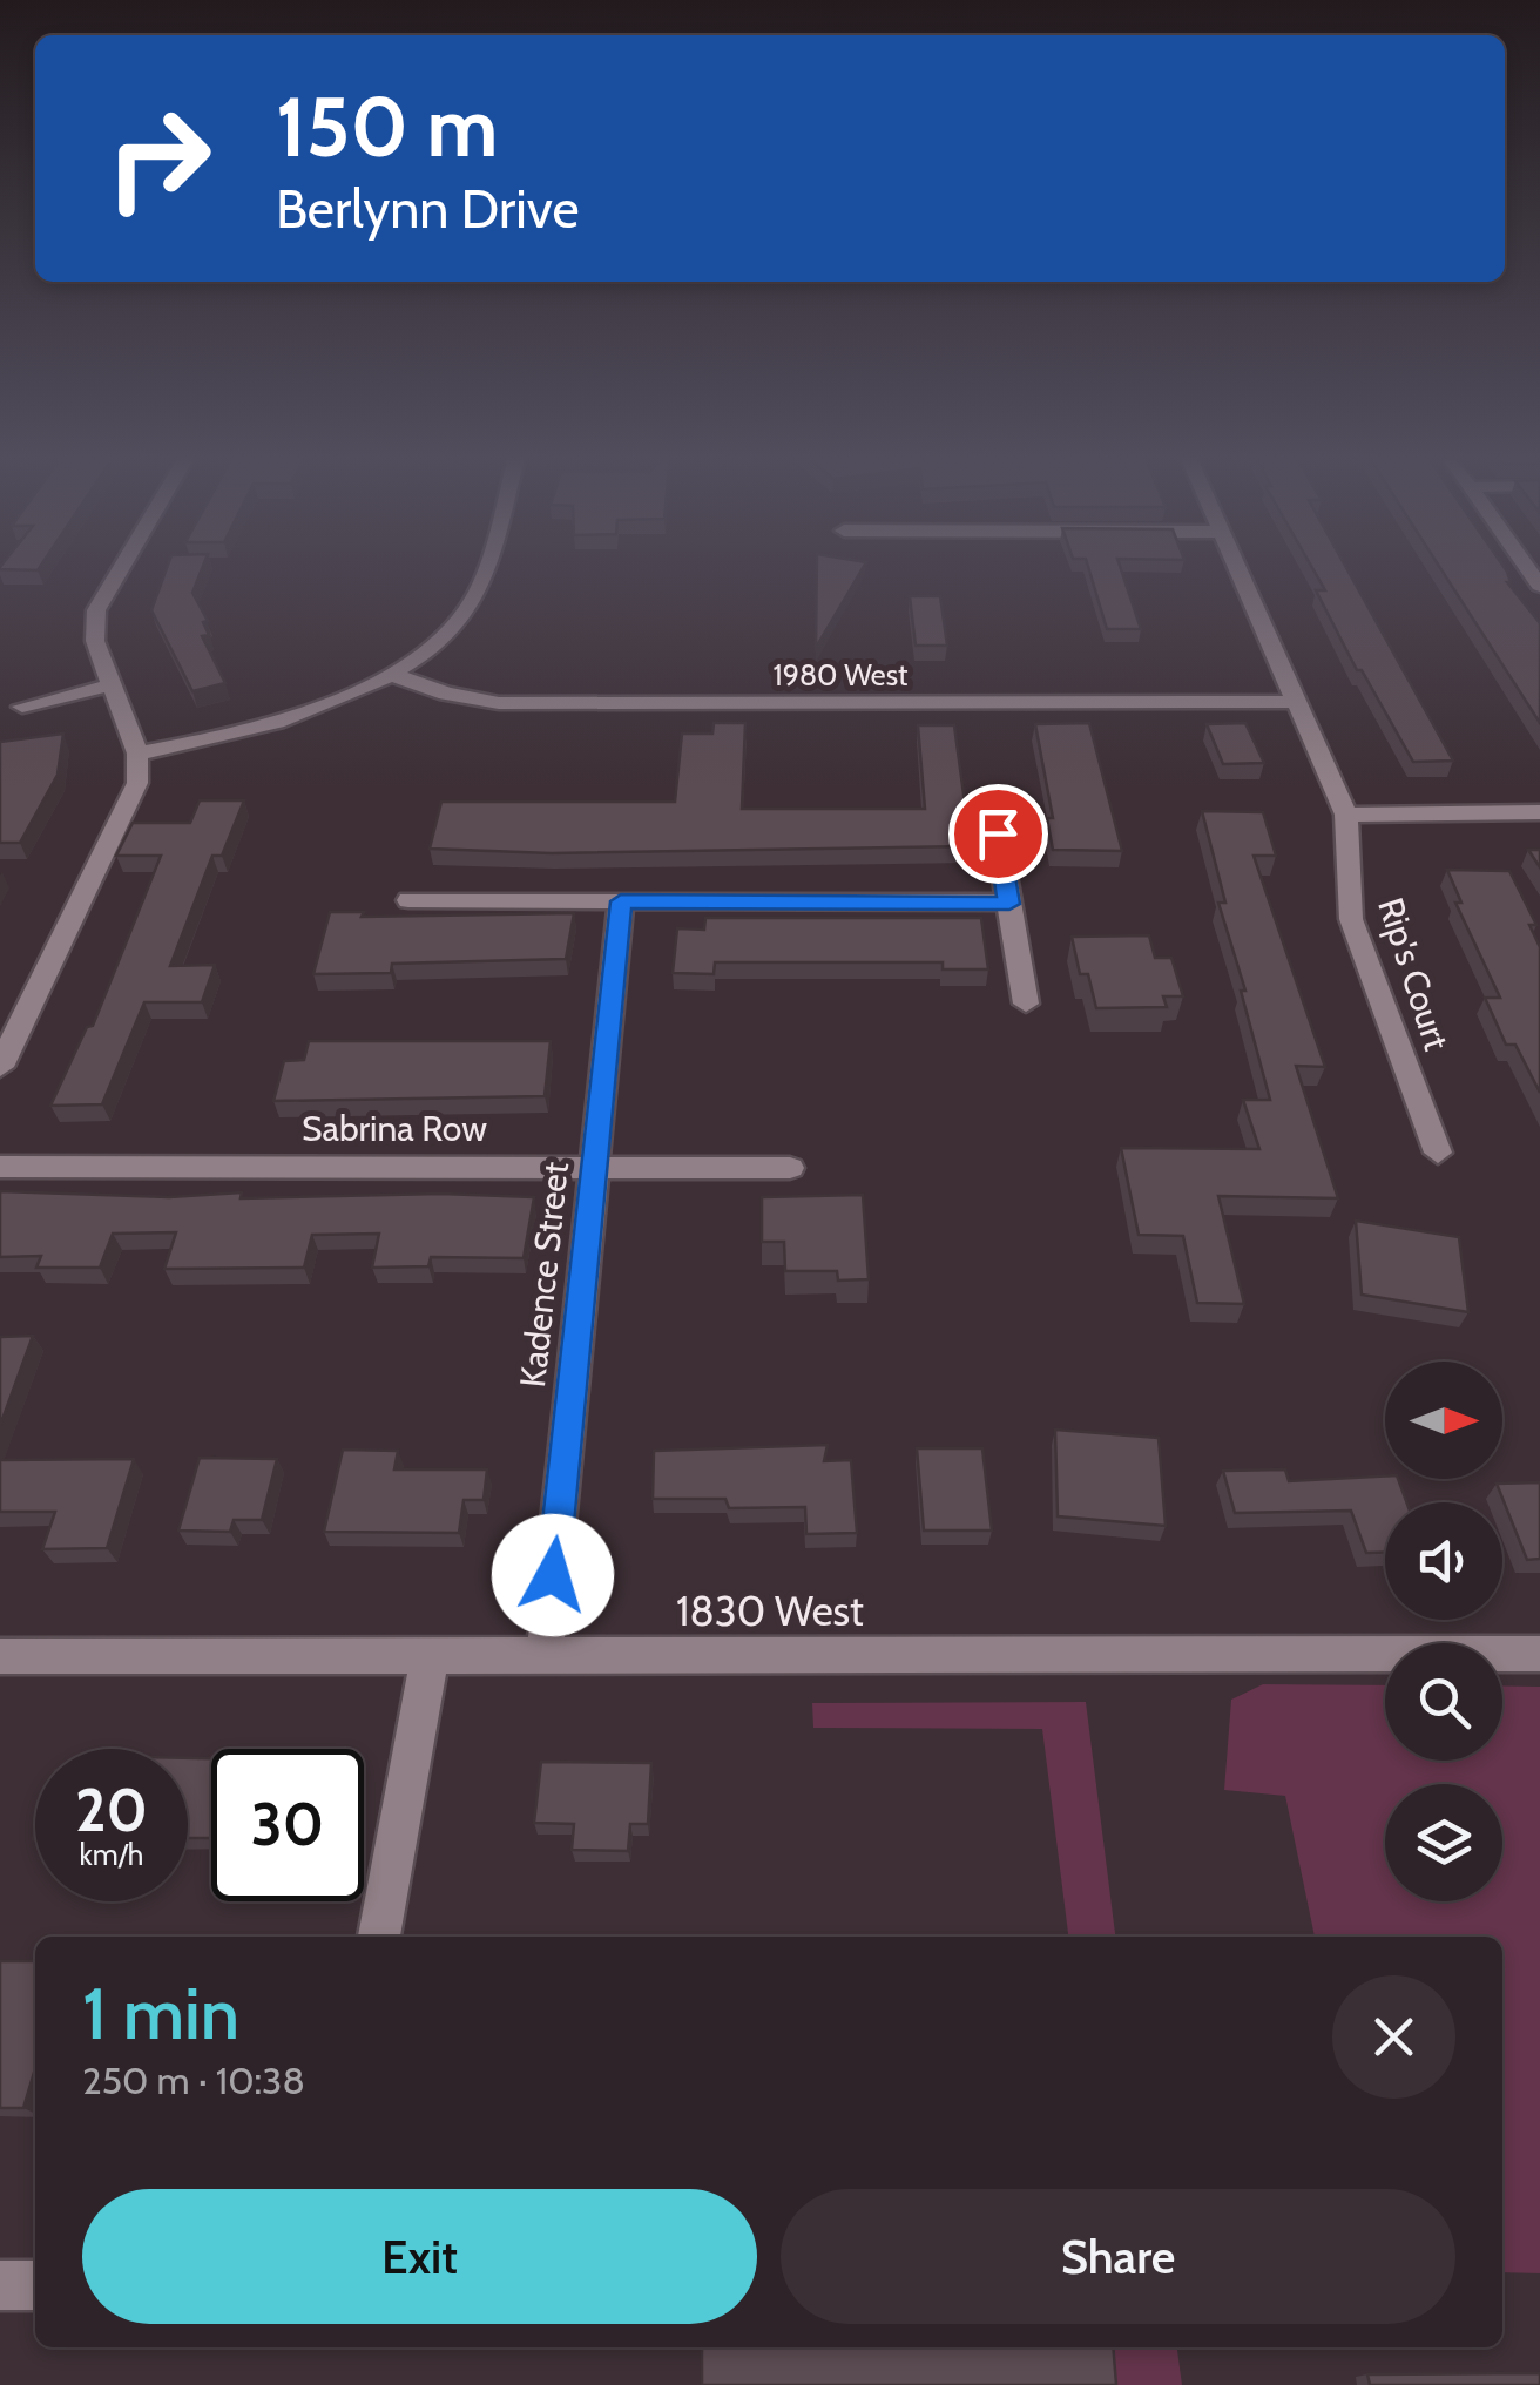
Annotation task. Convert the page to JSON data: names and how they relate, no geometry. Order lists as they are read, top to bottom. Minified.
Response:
{"streets":{"street":["1980 West","Rip's Court","Sabrina Row","Kadence Street","1830 West"]},"crossings":[["Sabrina Row","Kadence Street"],["Kadence Street","1830 West"]],"north":"right","page":{"turn":["150 m","Berlynn Drive"],"speed":"20 km/h","limit":"30","heading":["1 min","250 m · 10:38"],"buttons":["Exit","Share"]}}
